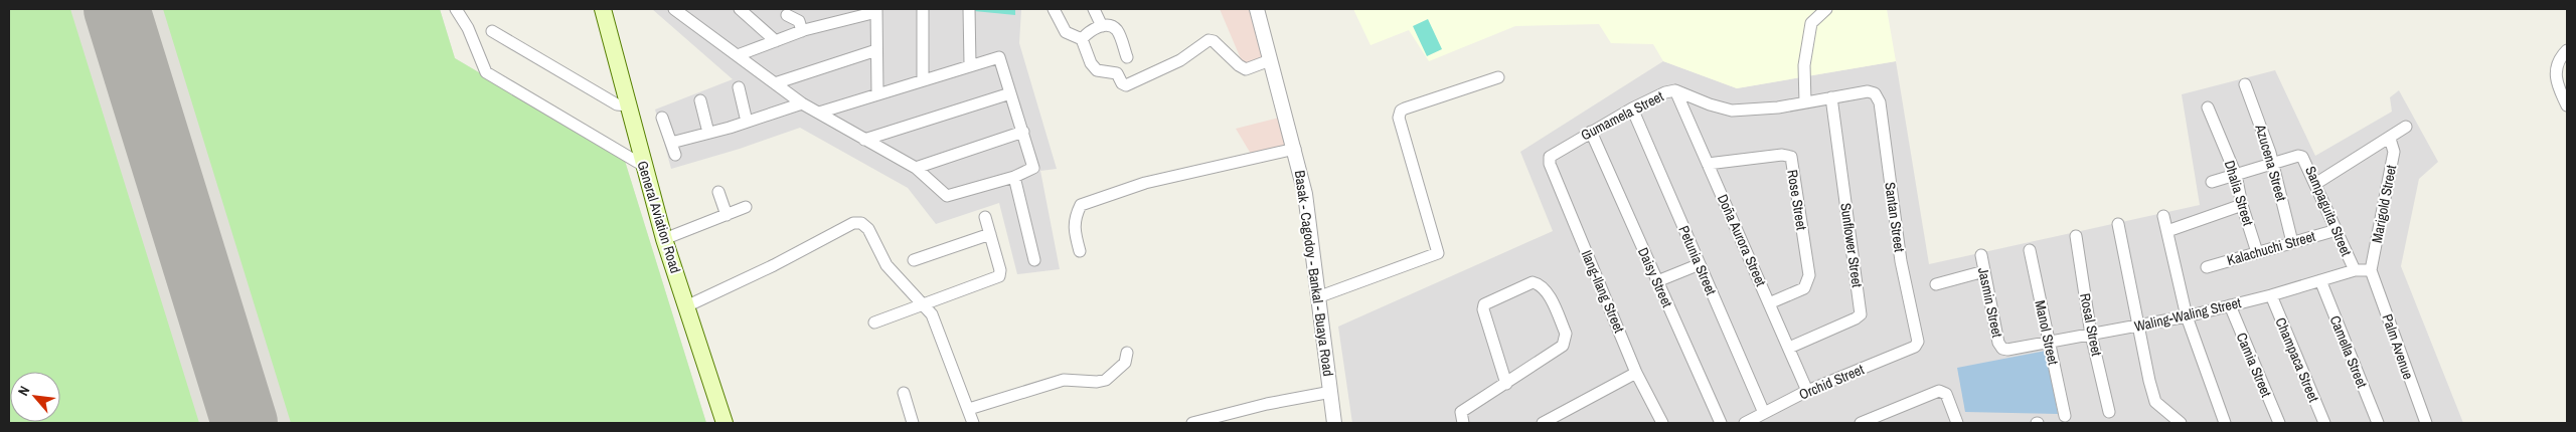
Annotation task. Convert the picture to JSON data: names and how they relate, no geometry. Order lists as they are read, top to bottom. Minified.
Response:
{"streets":{"main road":["General Aviation Road"],"street":["Gumamela Street","Azucena Street","Dhalia Street","Rose Street","Marigold Street","Sampaguita Street","Santan Street","Doña Aurora Street","Sunflower Street","Kalachuchi Street","Petunia Street","Basak - Cagodoy - Bankal - Buaya Road","Daisy Street","Ilang-Ilang Street","Jasmin Street","Waling-Waling Street","Rosal Street","Manol Street","Palm Avenue","Camella Street","Champaca Street","Camia Street","Orchid Street"]},"crossings":[["Gumamela Street","Santan Street"],["Gumamela Street","Doña Aurora Street"],["Gumamela Street","Sunflower Street"],["Gumamela Street","Petunia Street"],["Gumamela Street","Daisy Street"],["Gumamela Street","Ilang-Ilang Street"],["Azucena Street","Sampaguita Street"],["Azucena Street","Kalachuchi Street"],["Dhalia Street","Sampaguita Street"],["Dhalia Street","Kalachuchi Street"],["Rose Street","Doña Aurora Street"],["Marigold Street","Waling-Waling Street"],["Marigold Street","Palm Avenue"],["Sampaguita Street","Kalachuchi Street"],["Sampaguita Street","Waling-Waling Street"],["Santan Street","Orchid Street"],["Doña Aurora Street","Sunflower Street"],["Doña Aurora Street","Orchid Street"],["Petunia Street","Orchid Street"],["Jasmin Street","Waling-Waling Street"],["Waling-Waling Street","Rosal Street"],["Waling-Waling Street","Manol Street"],["Waling-Waling Street","Palm Avenue"],["Waling-Waling Street","Camella Street"],["Waling-Waling Street","Champaca Street"],["Waling-Waling Street","Camia Street"]],"north":"top left"}
